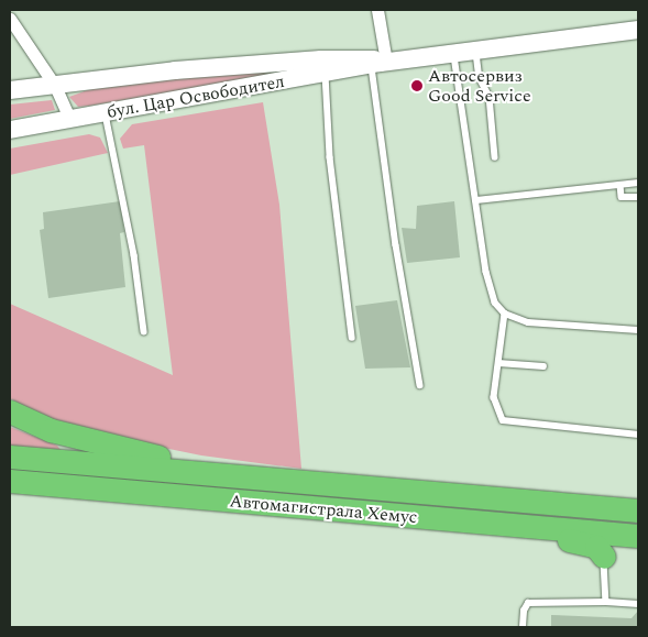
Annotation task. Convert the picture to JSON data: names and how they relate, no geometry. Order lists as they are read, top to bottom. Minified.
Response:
{"streets":{"highway":["Автомагистрала Хемус"],"main road":["бул. Цар Освободител"]},"places":["Автосервиз Good Service"]}
